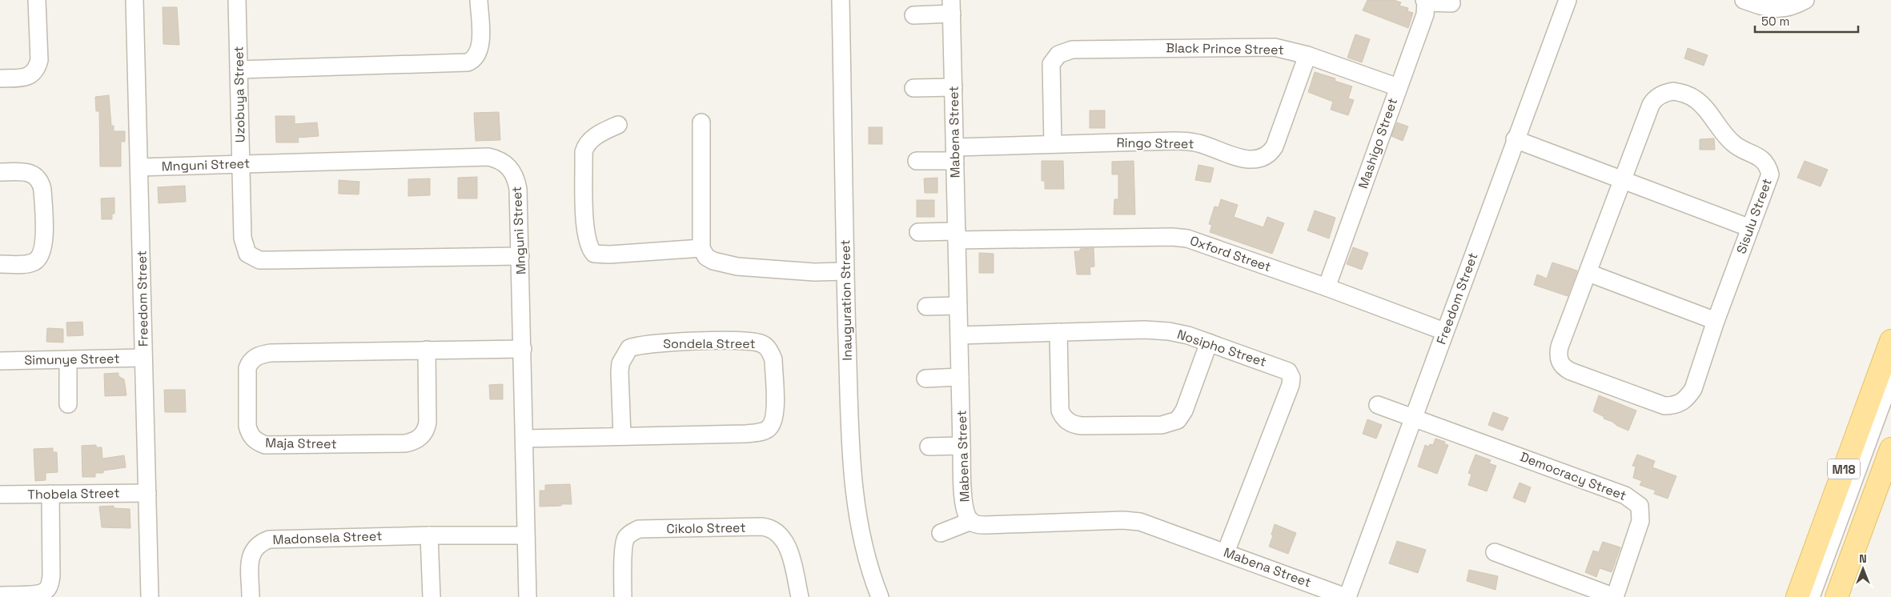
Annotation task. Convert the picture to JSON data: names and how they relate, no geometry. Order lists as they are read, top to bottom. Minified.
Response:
{"streets":{"main road":["M18"],"street":["Black Prince Street","Uzobuya Street","Mabena Street","Ringo Street","Mashigo Street","Mnguni Street","Sisulu Street","Oxford Street","Freedom Street","Inauguration Street","Sondela Street","Nosipho Street","Simunye Street","Maja Street","Democracy Street","Thobela Street","Cikolo Street","Madonsela Street"]},"crossings":[["Black Prince Street","Ringo Street"],["Black Prince Street","Mashigo Street"],["Uzobuya Street","Mnguni Street"],["Mabena Street","Ringo Street"],["Mabena Street","Oxford Street"],["Mabena Street","Freedom Street"],["Mabena Street","Nosipho Street"],["Mashigo Street","Oxford Street"],["Mnguni Street","Freedom Street"],["Mnguni Street","Sondela Street"],["Mnguni Street","Maja Street"],["Mnguni Street","Madonsela Street"],["Oxford Street","Freedom Street"],["Freedom Street","Simunye Street"],["Freedom Street","Democracy Street"],["Freedom Street","Thobela Street"]],"scale_bar":"50 m","north":"top"}
